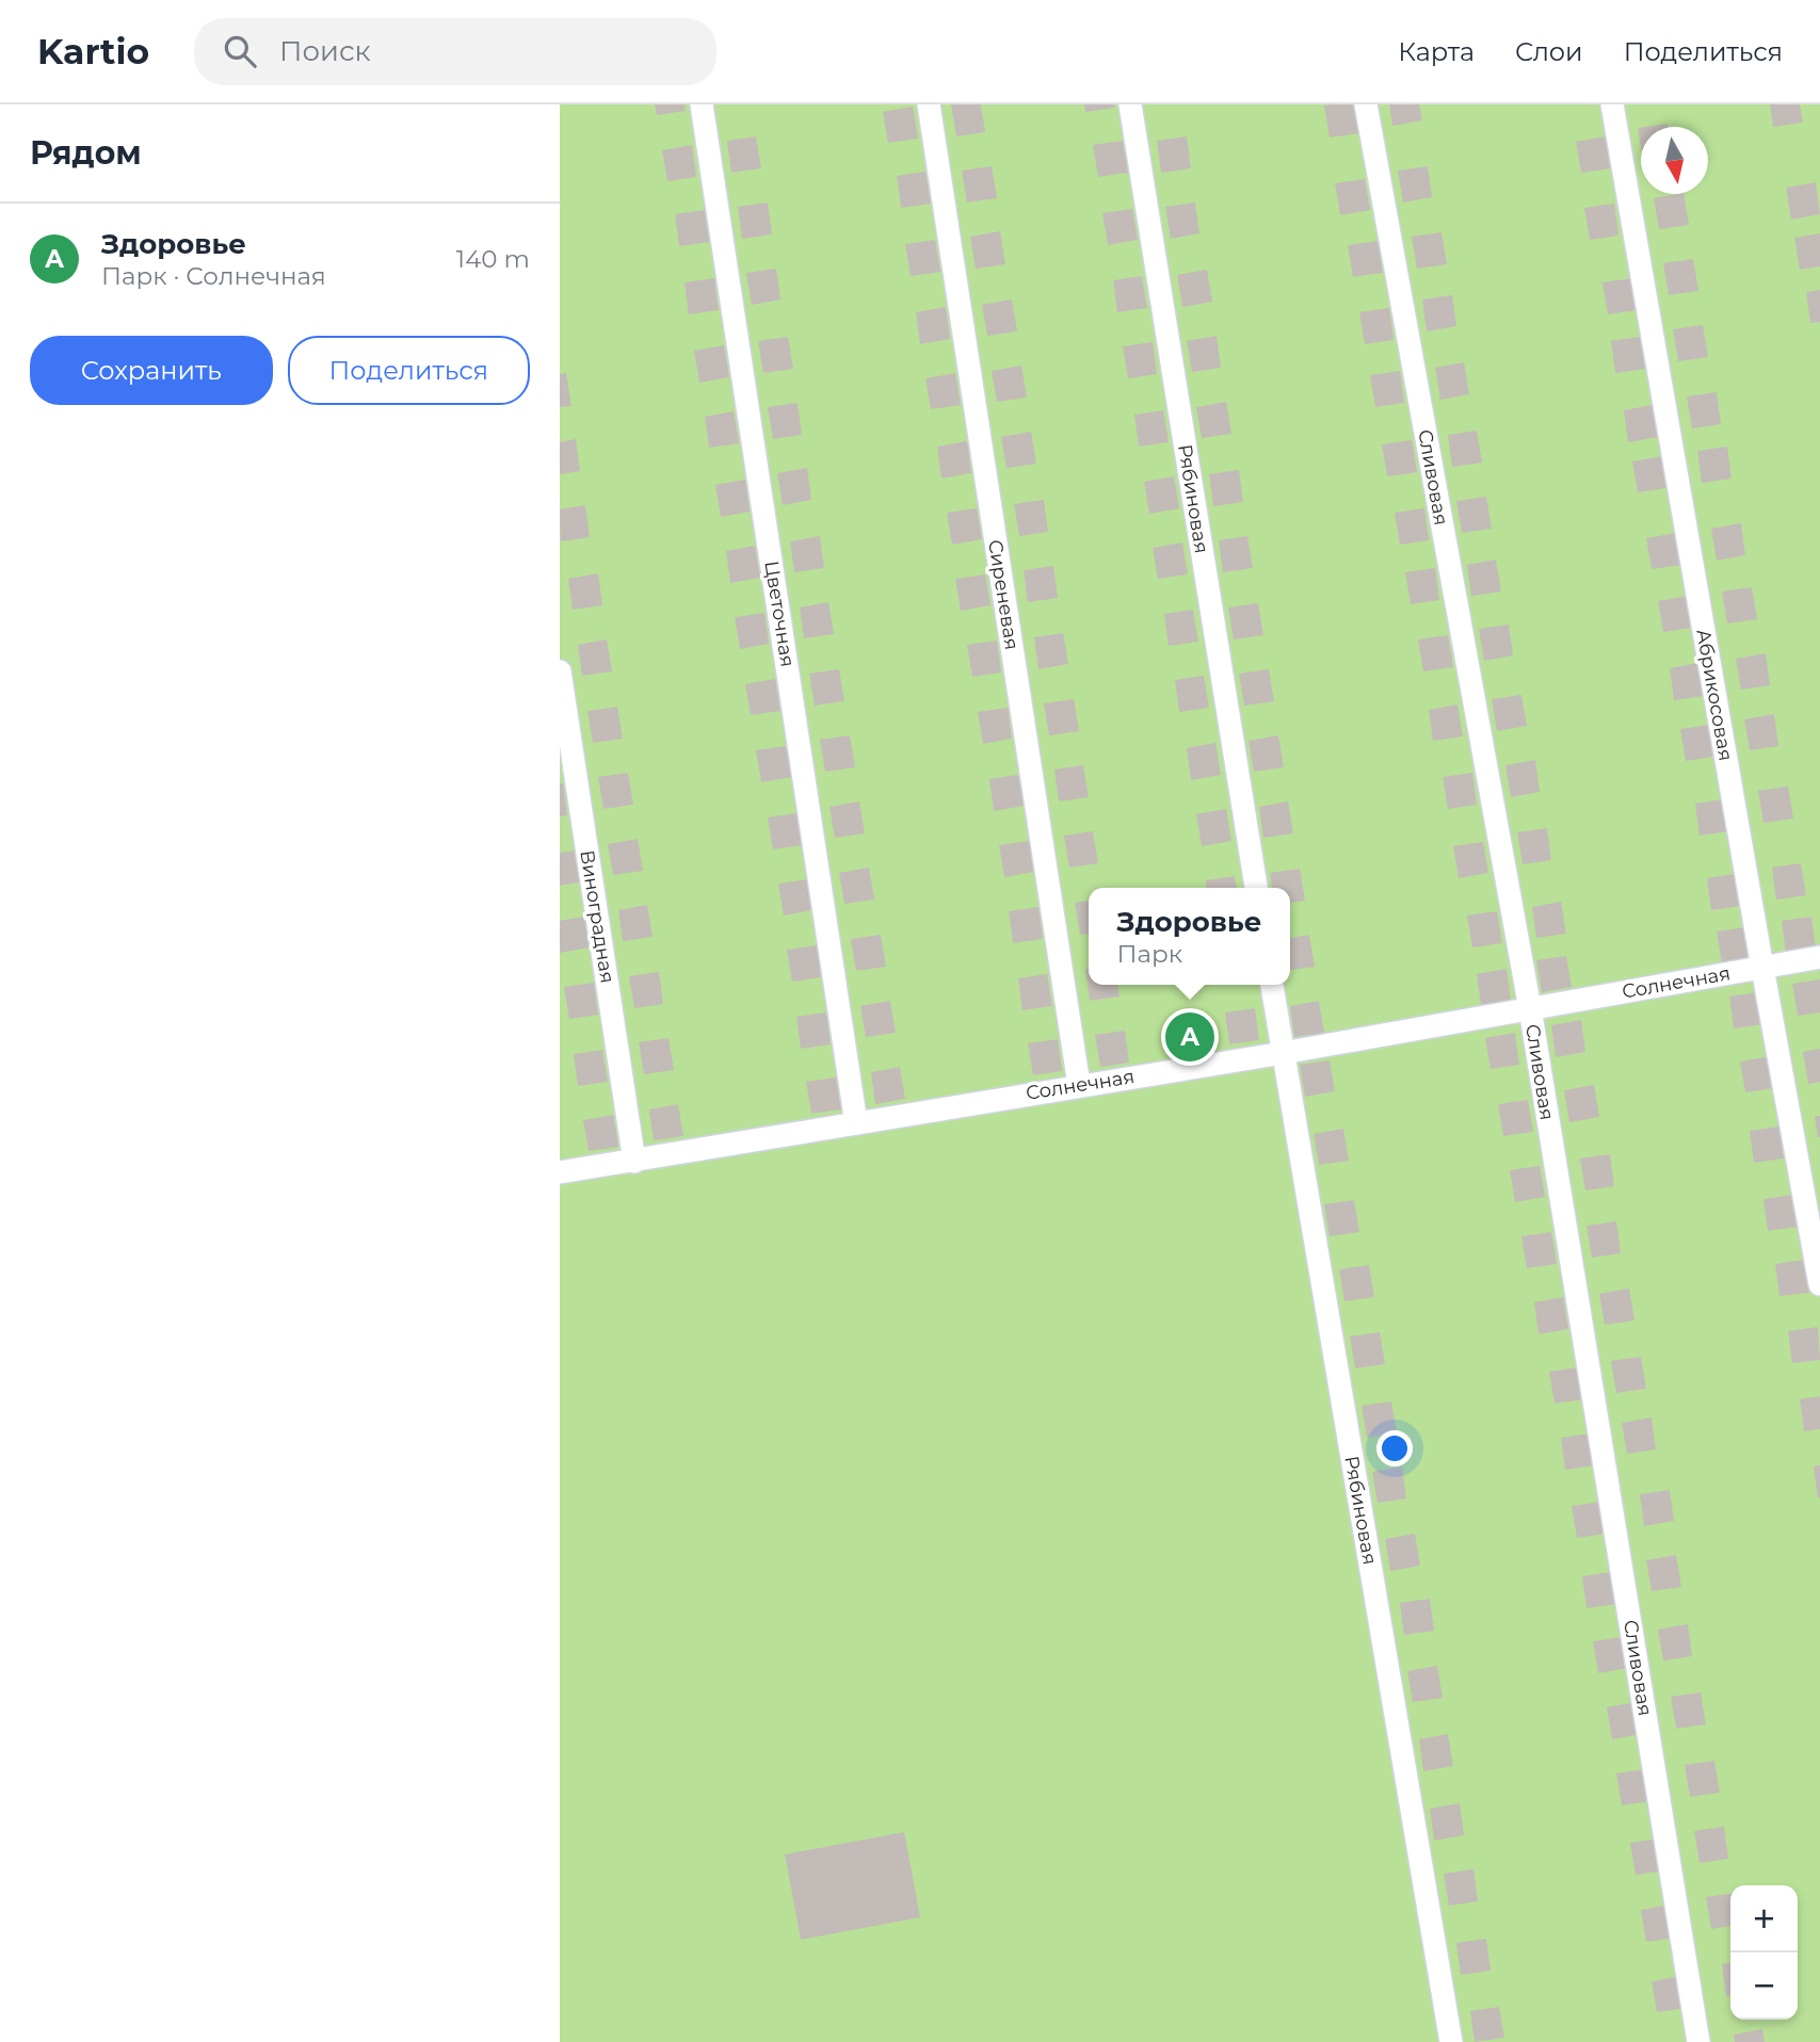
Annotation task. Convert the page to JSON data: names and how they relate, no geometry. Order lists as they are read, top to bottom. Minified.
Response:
{"streets":{"street":["Сливовая","Рябиновая","Сиреневая","Цветочная","Абрикосовая","Виноградная","Солнечная"]},"crossings":[["Сливовая","Солнечная"],["Рябиновая","Солнечная"],["Сиреневая","Солнечная"],["Цветочная","Солнечная"],["Абрикосовая","Солнечная"],["Виноградная","Солнечная"]],"north":"bottom","page":{"header":"Kartio","search":"Поиск","nav":["Карта","Слои","Поделиться"],"heading":"Рядом","list":[{"mark":"A","name":"Здоровье","note":"Парк · Солнечная","value":"140 m"}],"buttons":["Сохранить","Поделиться"],"popup":["Здоровье","Парк"],"pins":"A","map_buttons":["+","−"]}}
